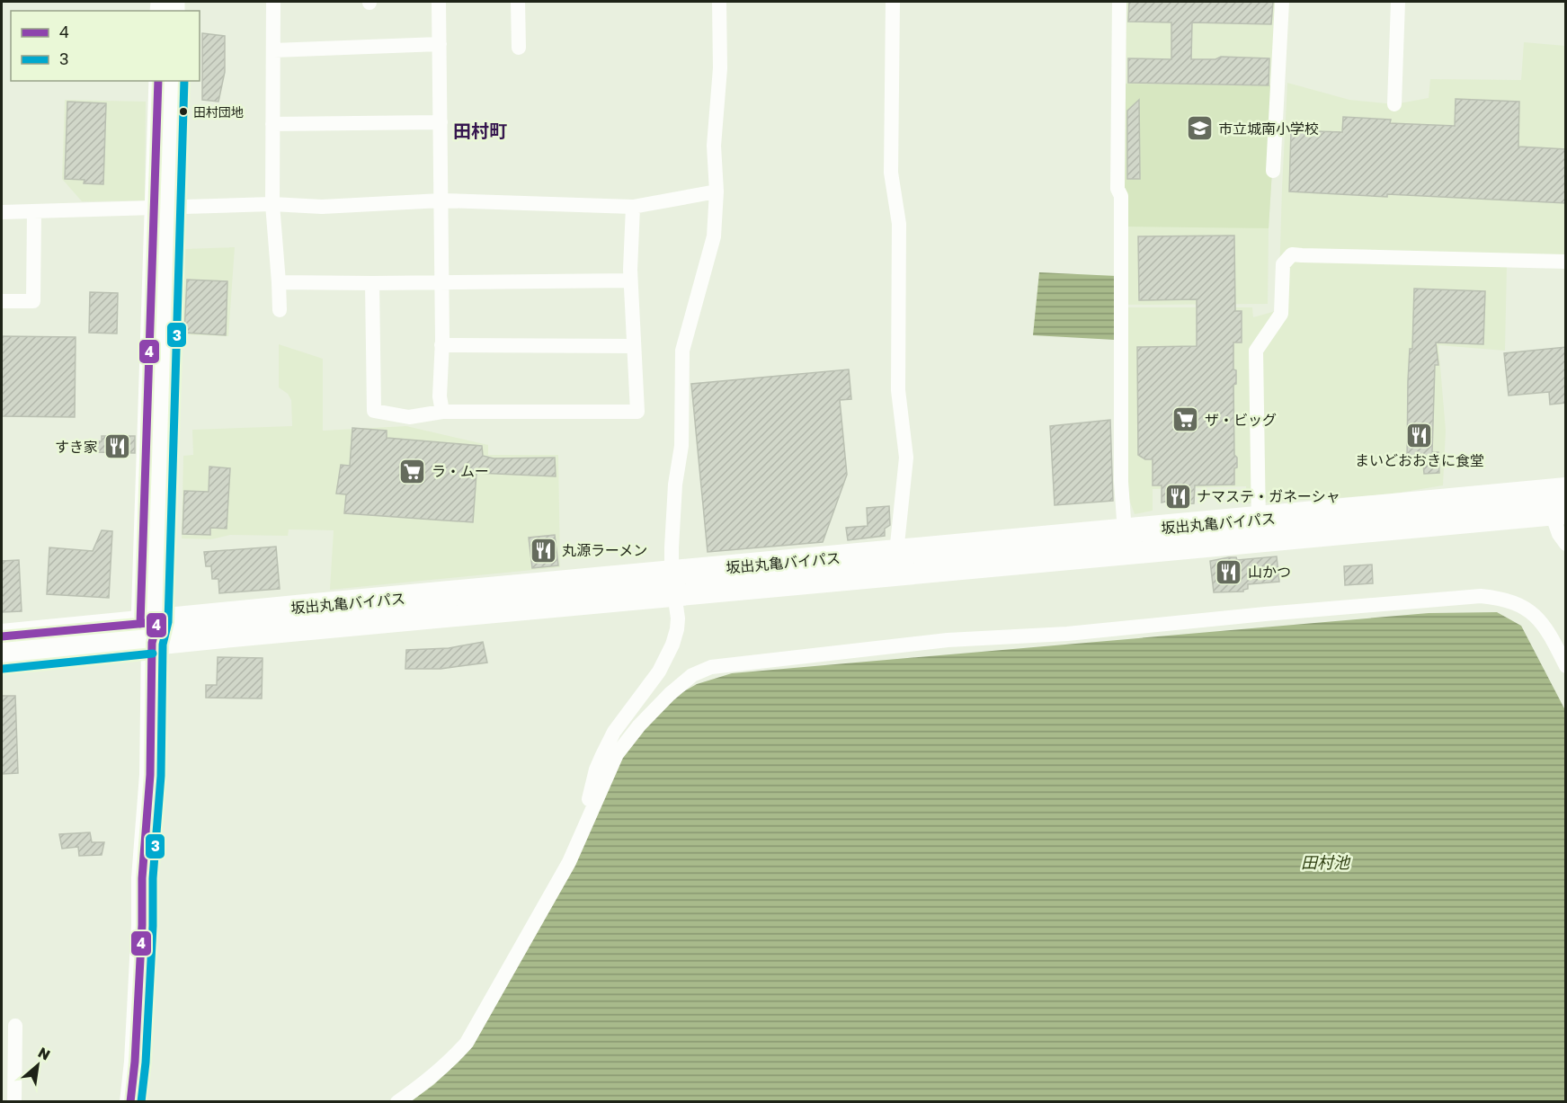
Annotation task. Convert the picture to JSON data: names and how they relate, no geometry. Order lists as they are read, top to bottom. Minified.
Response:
{"streets":{"highway":["坂出丸亀バイパス"]},"districts":["田村町"],"water":["田村池"],"places":{"other":["田村団地"],"school or university":["市立城南小学校"],"supermarket":["ザ・ビッグ","ラ・ムー"],"restaurant":["まいどおおきに食堂","すき家","ナマステ・ガネーシャ","丸源ラーメン","山かつ"]},"lines":["transit line 4","transit line 3"],"legend":["4","3"],"north":"top right"}
